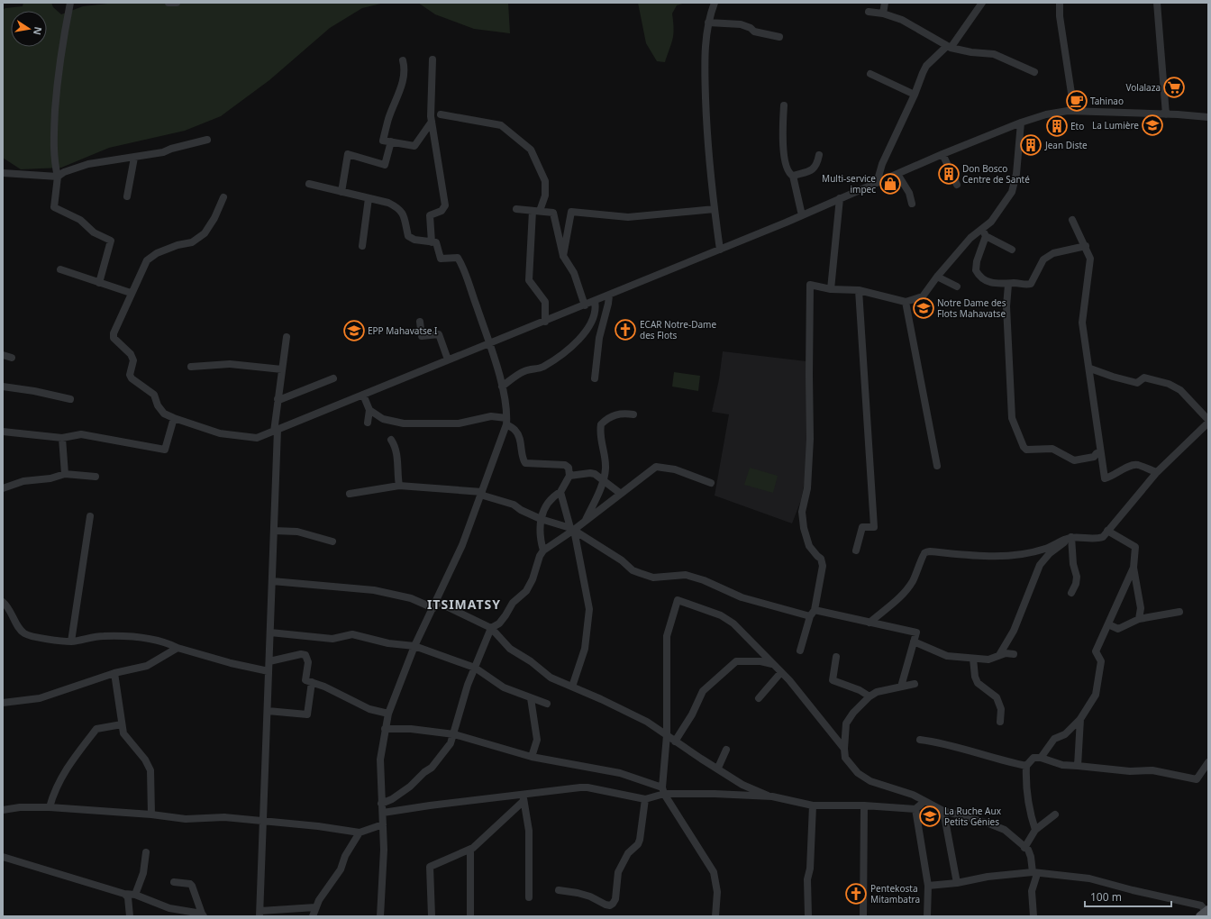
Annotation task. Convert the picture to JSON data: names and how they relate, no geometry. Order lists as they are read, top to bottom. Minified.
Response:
{"districts":["ITSIMATSY"],"places":{"supermarket":["Volalaza"],"cafe":["Tahinao"],"school or university":["La Lumière","Notre Dame des Flots Mahavatse","EPP Mahavatse I","La Ruche Aux Petits Génies"],"building":["Eto","Jean Diste","Don Bosco Centre de Santé"],"shop":["Multi-service impec"],"church":["ECAR Notre-Dame des Flots","Pentekosta Mitambatra"]},"scale_bar":"100 m","north":"right"}
